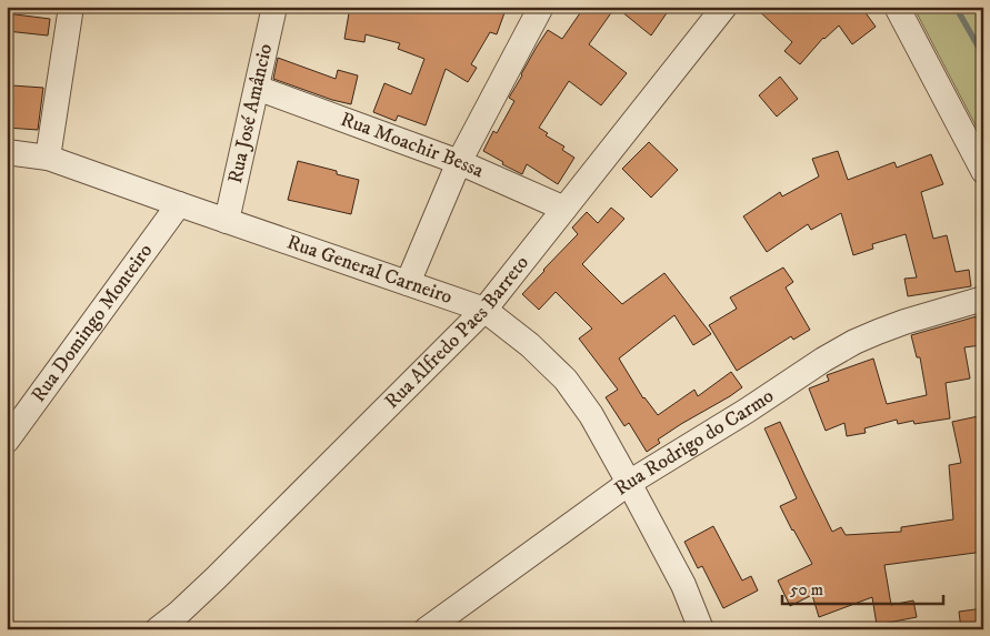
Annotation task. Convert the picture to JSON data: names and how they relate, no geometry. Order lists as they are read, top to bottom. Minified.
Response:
{"streets":{"street":["Rua José Amâncio","Rua Moachir Bessa","Rua General Carneiro","Rua Domingo Monteiro","Rua Alfredo Paes Barreto","Rua Rodrigo do Carmo"]},"crossings":[["Rua José Amâncio","Rua Moachir Bessa"],["Rua José Amâncio","Rua General Carneiro"],["Rua Moachir Bessa","Rua Alfredo Paes Barreto"],["Rua General Carneiro","Rua Domingo Monteiro"],["Rua General Carneiro","Rua Alfredo Paes Barreto"],["Rua General Carneiro","Rua Rodrigo do Carmo"]],"scale_bar":"50 m"}
